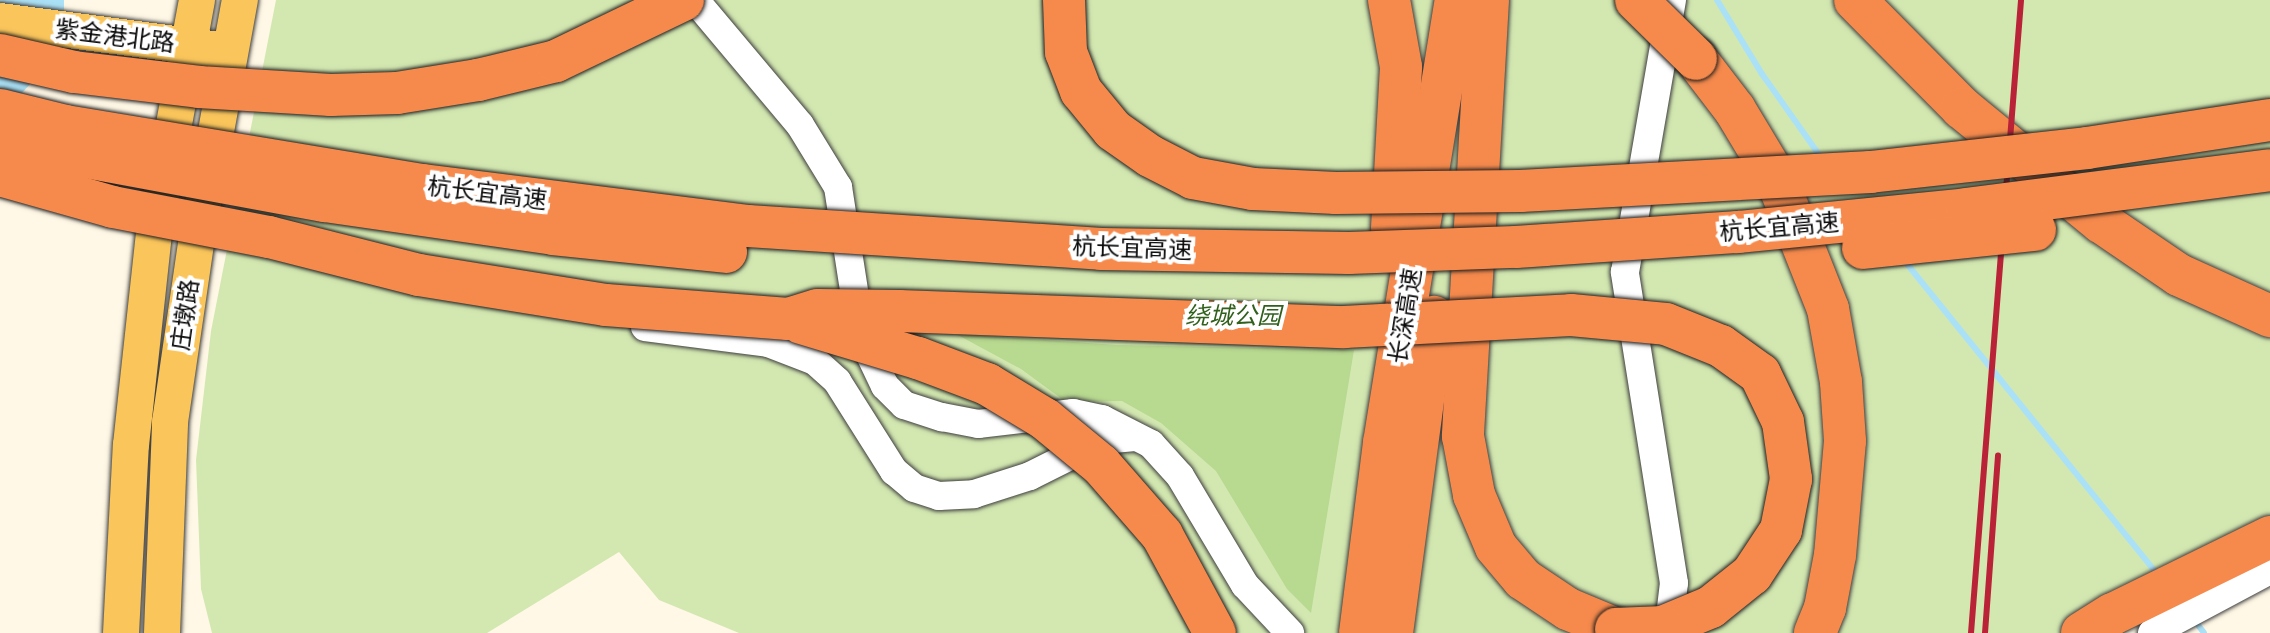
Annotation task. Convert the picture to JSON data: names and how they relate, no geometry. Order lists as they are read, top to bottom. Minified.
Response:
{"streets":{"highway":["杭长宜高速","长深高速"],"main road":["紫金港北路","庄墩路"]},"crossings":[["紫金港北路","庄墩路"]],"parks":["绕城公园"]}
